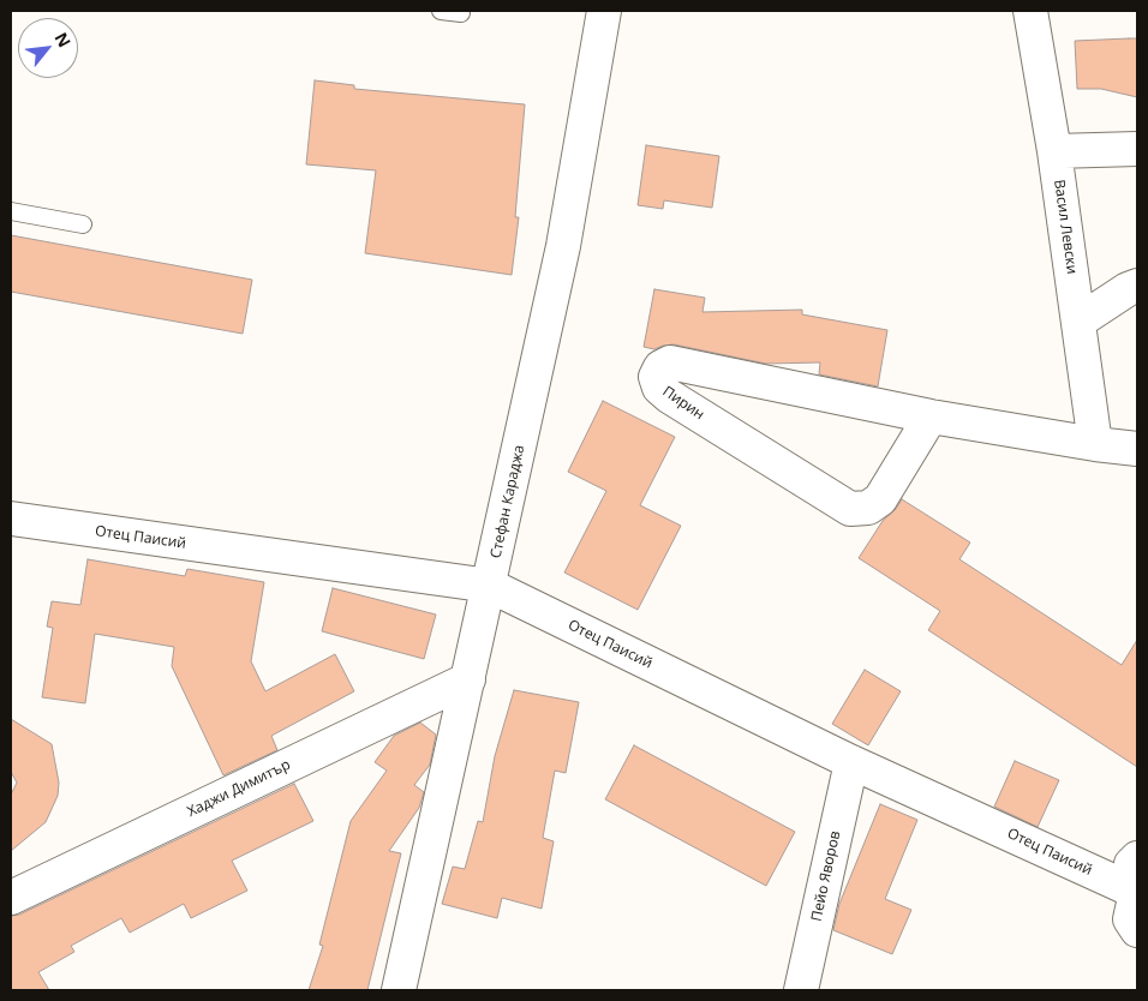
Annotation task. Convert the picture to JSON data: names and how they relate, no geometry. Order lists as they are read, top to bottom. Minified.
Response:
{"streets":{"street":["Васил Левски","Пирин","Стефан Караджа","Отец Паисий","Хаджи Димитър","Пейо Яворов"]},"crossings":[["Васил Левски","Пирин"],["Стефан Караджа","Отец Паисий"],["Стефан Караджа","Хаджи Димитър"],["Отец Паисий","Пейо Яворов"]],"north":"top right"}
